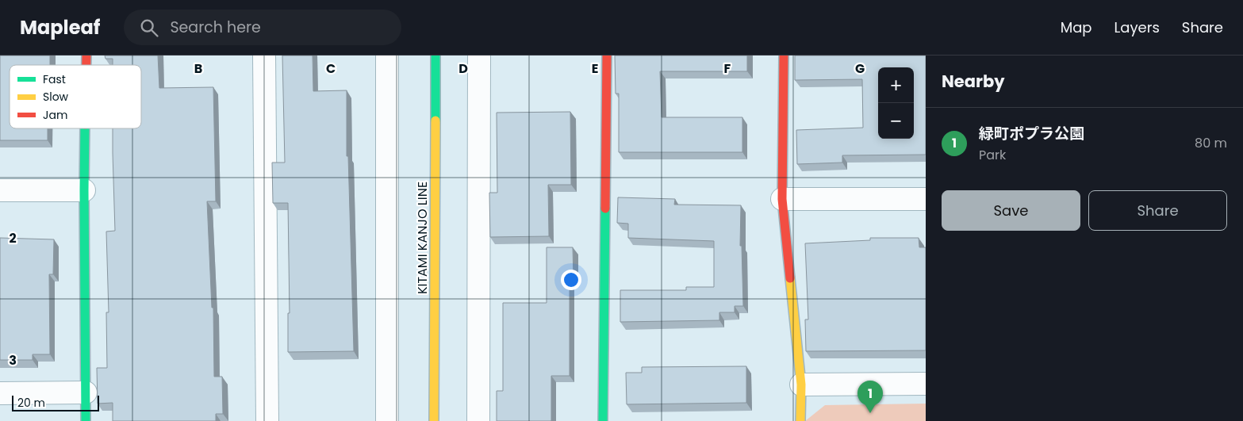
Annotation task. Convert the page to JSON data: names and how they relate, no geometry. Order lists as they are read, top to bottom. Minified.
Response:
{"streets":{"street":["KITAMI KANJO LINE"]},"legend":["Fast","Slow","Jam"],"scale_bar":"20 m","page":{"header":"Mapleaf","search":"Search here","nav":["Map","Layers","Share"],"heading":"Nearby","map_buttons":["+","−"],"list":[{"mark":"1","name":"緑町ポプラ公園","note":"Park","value":"80 m"}],"buttons":["Save","Share"],"pins":"1","scale":"20 m"},"grid":{"columns":["B","C","D","E","F","G"],"rows":["2","3"]}}
